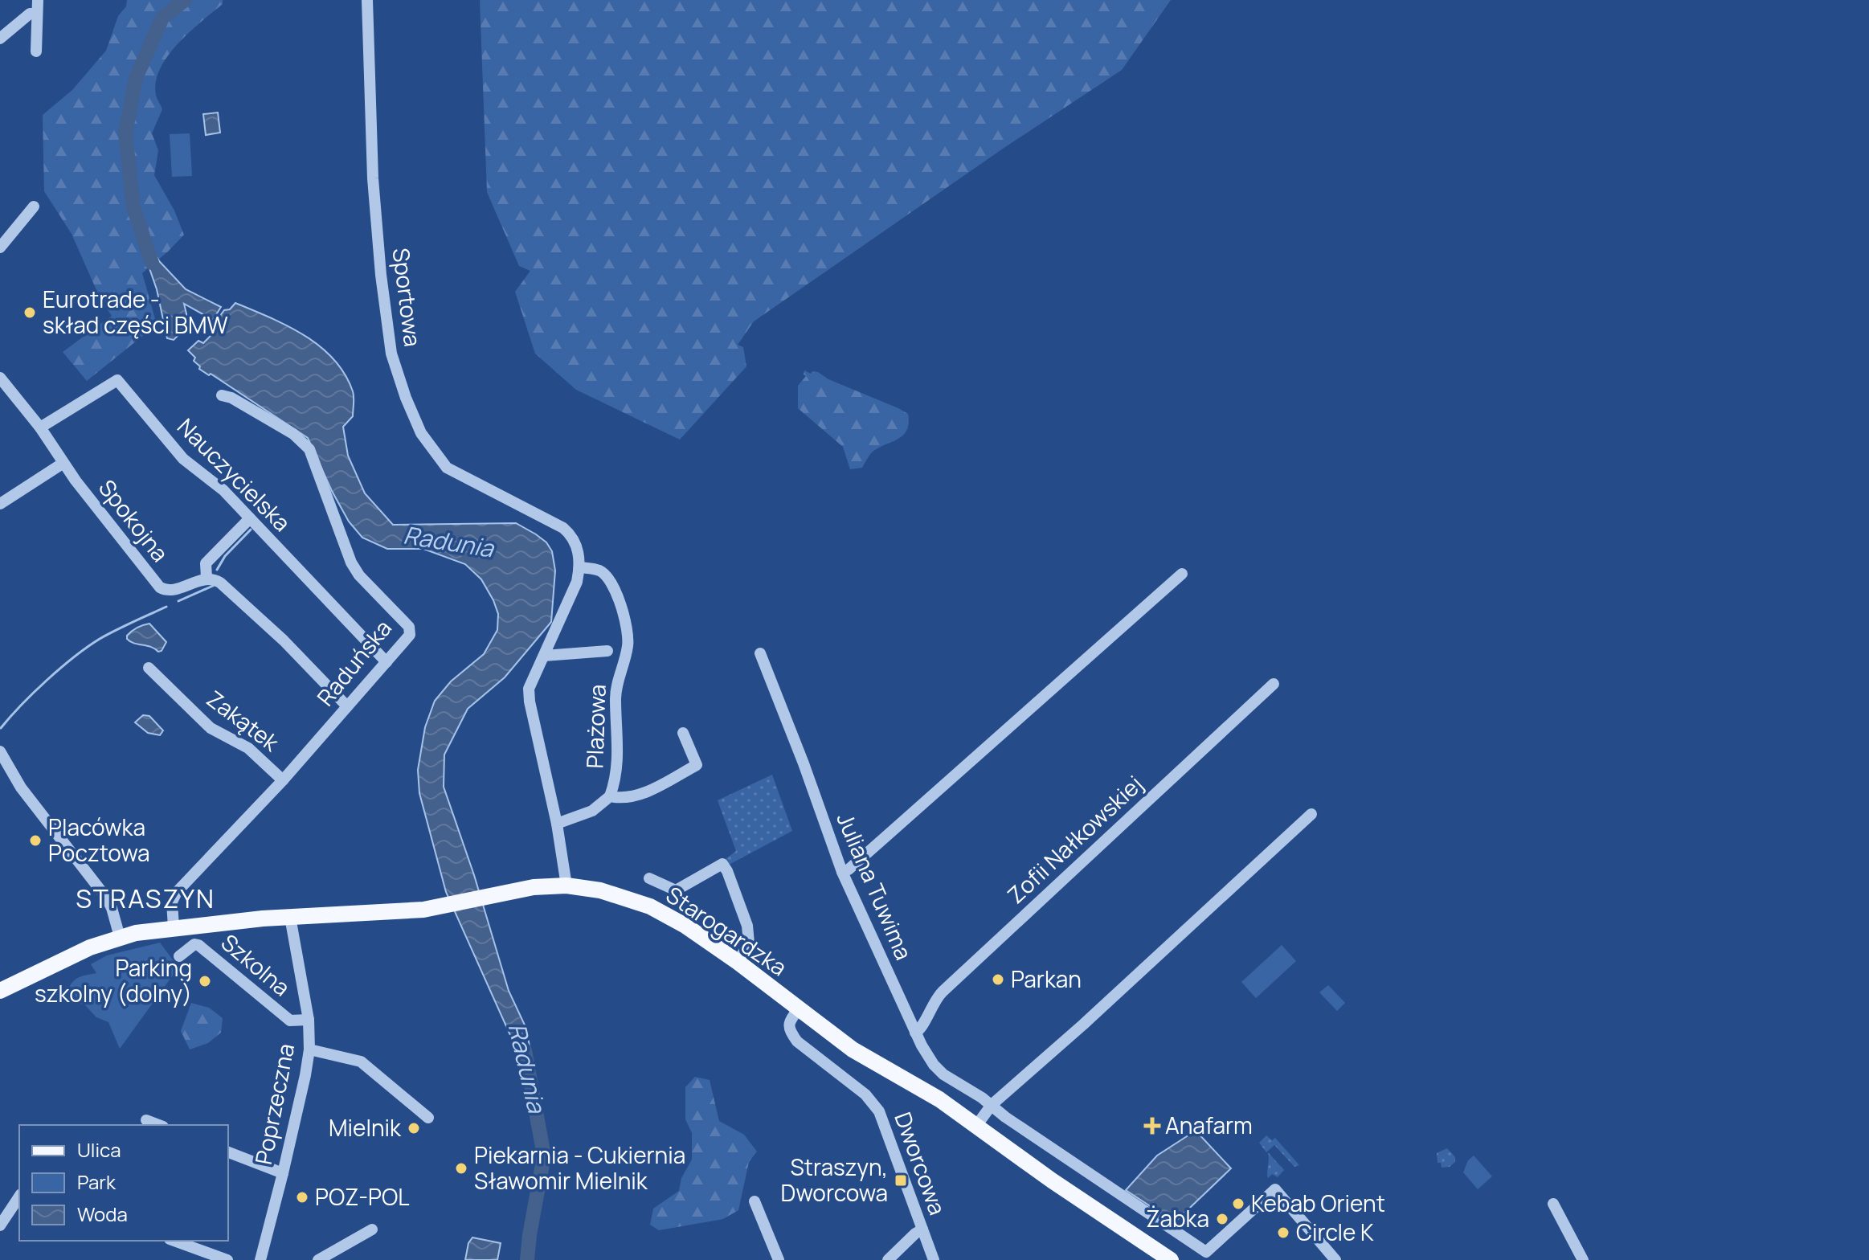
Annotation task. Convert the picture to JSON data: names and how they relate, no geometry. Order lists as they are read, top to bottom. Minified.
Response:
{"streets":{"main road":["Starogardzka"],"street":["Sportowa","Nauczycielska","Spokojna","Raduńska","Zakątek","Plażowa","Zofii Nałkowskiej","Juliana Tuwima","Szkolna","Poprzeczna","Dworcowa"]},"crossings":[["Sportowa","Plażowa"],["Nauczycielska","Spokojna"],["Nauczycielska","Raduńska"],["Raduńska","Zakątek"],["Raduńska","Starogardzka"],["Zofii Nałkowskiej","Juliana Tuwima"],["Starogardzka","Poprzeczna"],["Starogardzka","Dworcowa"],["Szkolna","Poprzeczna"]],"districts":["STRASZYN"],"water":["Radunia"],"places":{"other":["Eurotrade - skład części BMW","Placówka Pocztowa","Parkan","Parking szkolny (dolny)","Mielnik","Piekarnia - Cukiernia Sławomir Mielnik","POZ-POL","Kebab Orient","Żabka","Circle K"],"health":["Anafarm"],"transit":["Straszyn, Dworcowa"]},"legend":["Ulica","Park","Woda"]}
